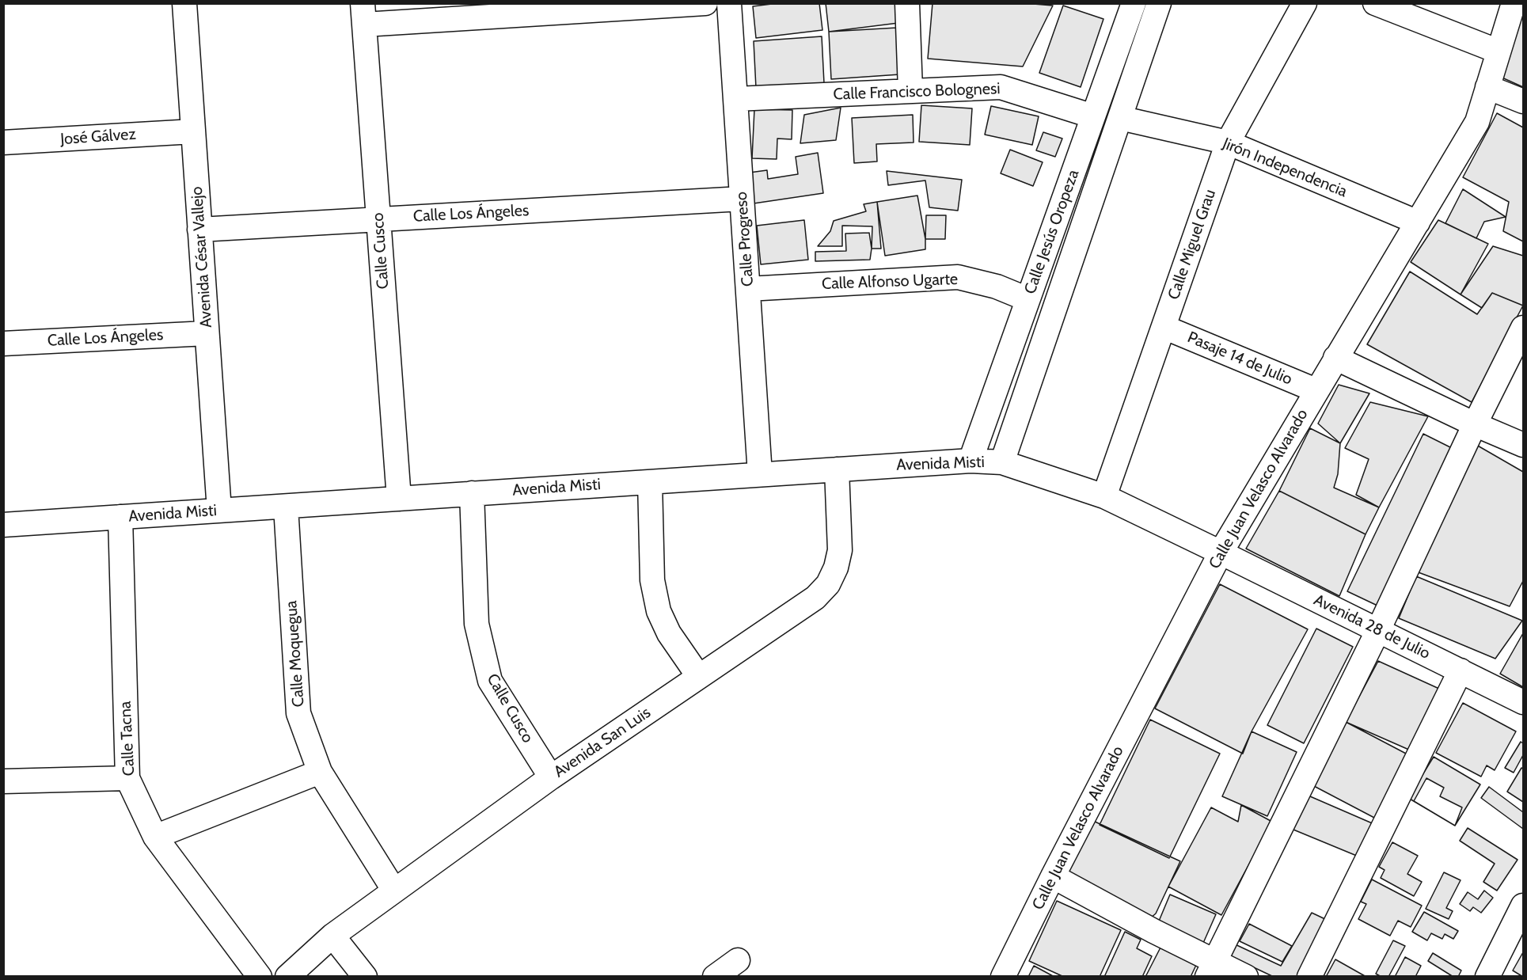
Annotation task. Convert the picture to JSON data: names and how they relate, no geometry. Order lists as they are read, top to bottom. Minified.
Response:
{"streets":{"street":["Calle Francisco Bolognesi","José Gálvez","Jirón Independencia","Calle Los Ángeles","Calle Jesús Oropeza","Calle Progreso","Calle Miguel Grau","Calle Cusco","Avenida César Vallejo","Calle Alfonso Ugarte","Pasaje 14 de Julio","Avenida Misti","Calle Juan Velasco Alvarado","Avenida 28 de Julio","Calle Moquegua","Calle Tacna","Avenida San Luis"]},"crossings":[["Calle Francisco Bolognesi","Calle Jesús Oropeza"],["Calle Francisco Bolognesi","Calle Progreso"],["José Gálvez","Avenida César Vallejo"],["Jirón Independencia","Calle Jesús Oropeza"],["Jirón Independencia","Calle Miguel Grau"],["Jirón Independencia","Calle Juan Velasco Alvarado"],["Calle Los Ángeles","Calle Progreso"],["Calle Los Ángeles","Calle Cusco"],["Calle Los Ángeles","Avenida César Vallejo"],["Calle Jesús Oropeza","Calle Alfonso Ugarte"],["Calle Jesús Oropeza","Avenida Misti"],["Calle Progreso","Calle Alfonso Ugarte"],["Calle Progreso","Avenida Misti"],["Calle Miguel Grau","Pasaje 14 de Julio"],["Calle Miguel Grau","Avenida Misti"],["Calle Cusco","Avenida Misti"],["Calle Cusco","Avenida San Luis"],["Avenida César Vallejo","Avenida Misti"],["Pasaje 14 de Julio","Calle Juan Velasco Alvarado"],["Avenida Misti","Calle Juan Velasco Alvarado"],["Avenida Misti","Avenida 28 de Julio"],["Avenida Misti","Calle Moquegua"],["Avenida Misti","Calle Tacna"],["Avenida Misti","Avenida San Luis"],["Calle Juan Velasco Alvarado","Avenida 28 de Julio"],["Calle Moquegua","Avenida San Luis"]]}
